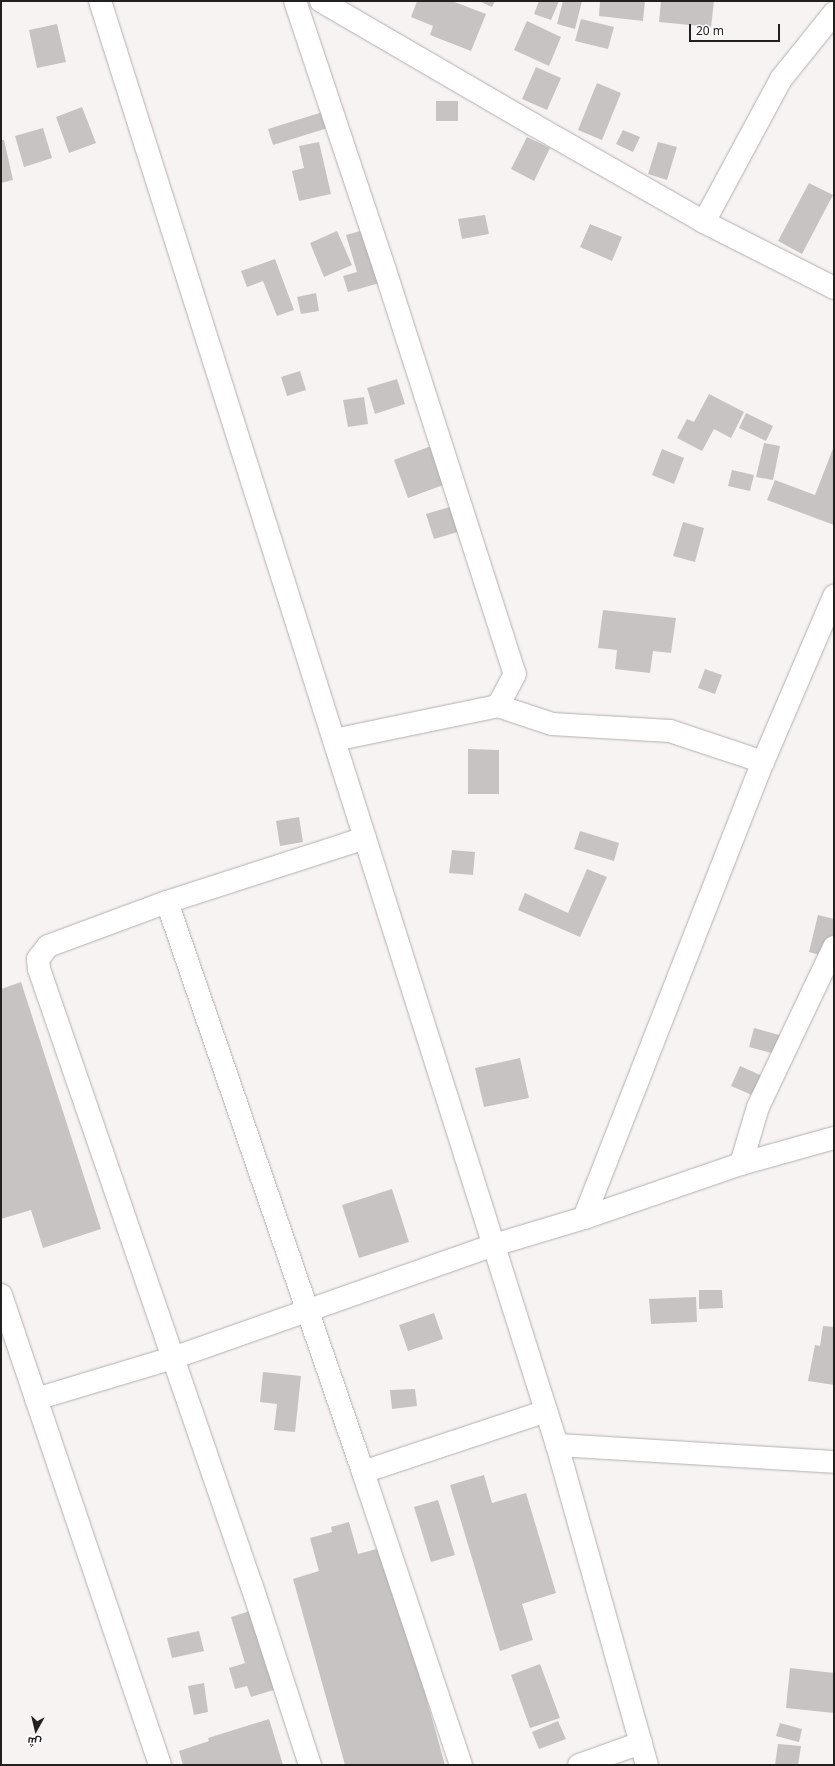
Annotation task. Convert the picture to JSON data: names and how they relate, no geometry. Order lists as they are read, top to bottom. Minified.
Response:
{"scale_bar":"20 m","north":"bottom"}
